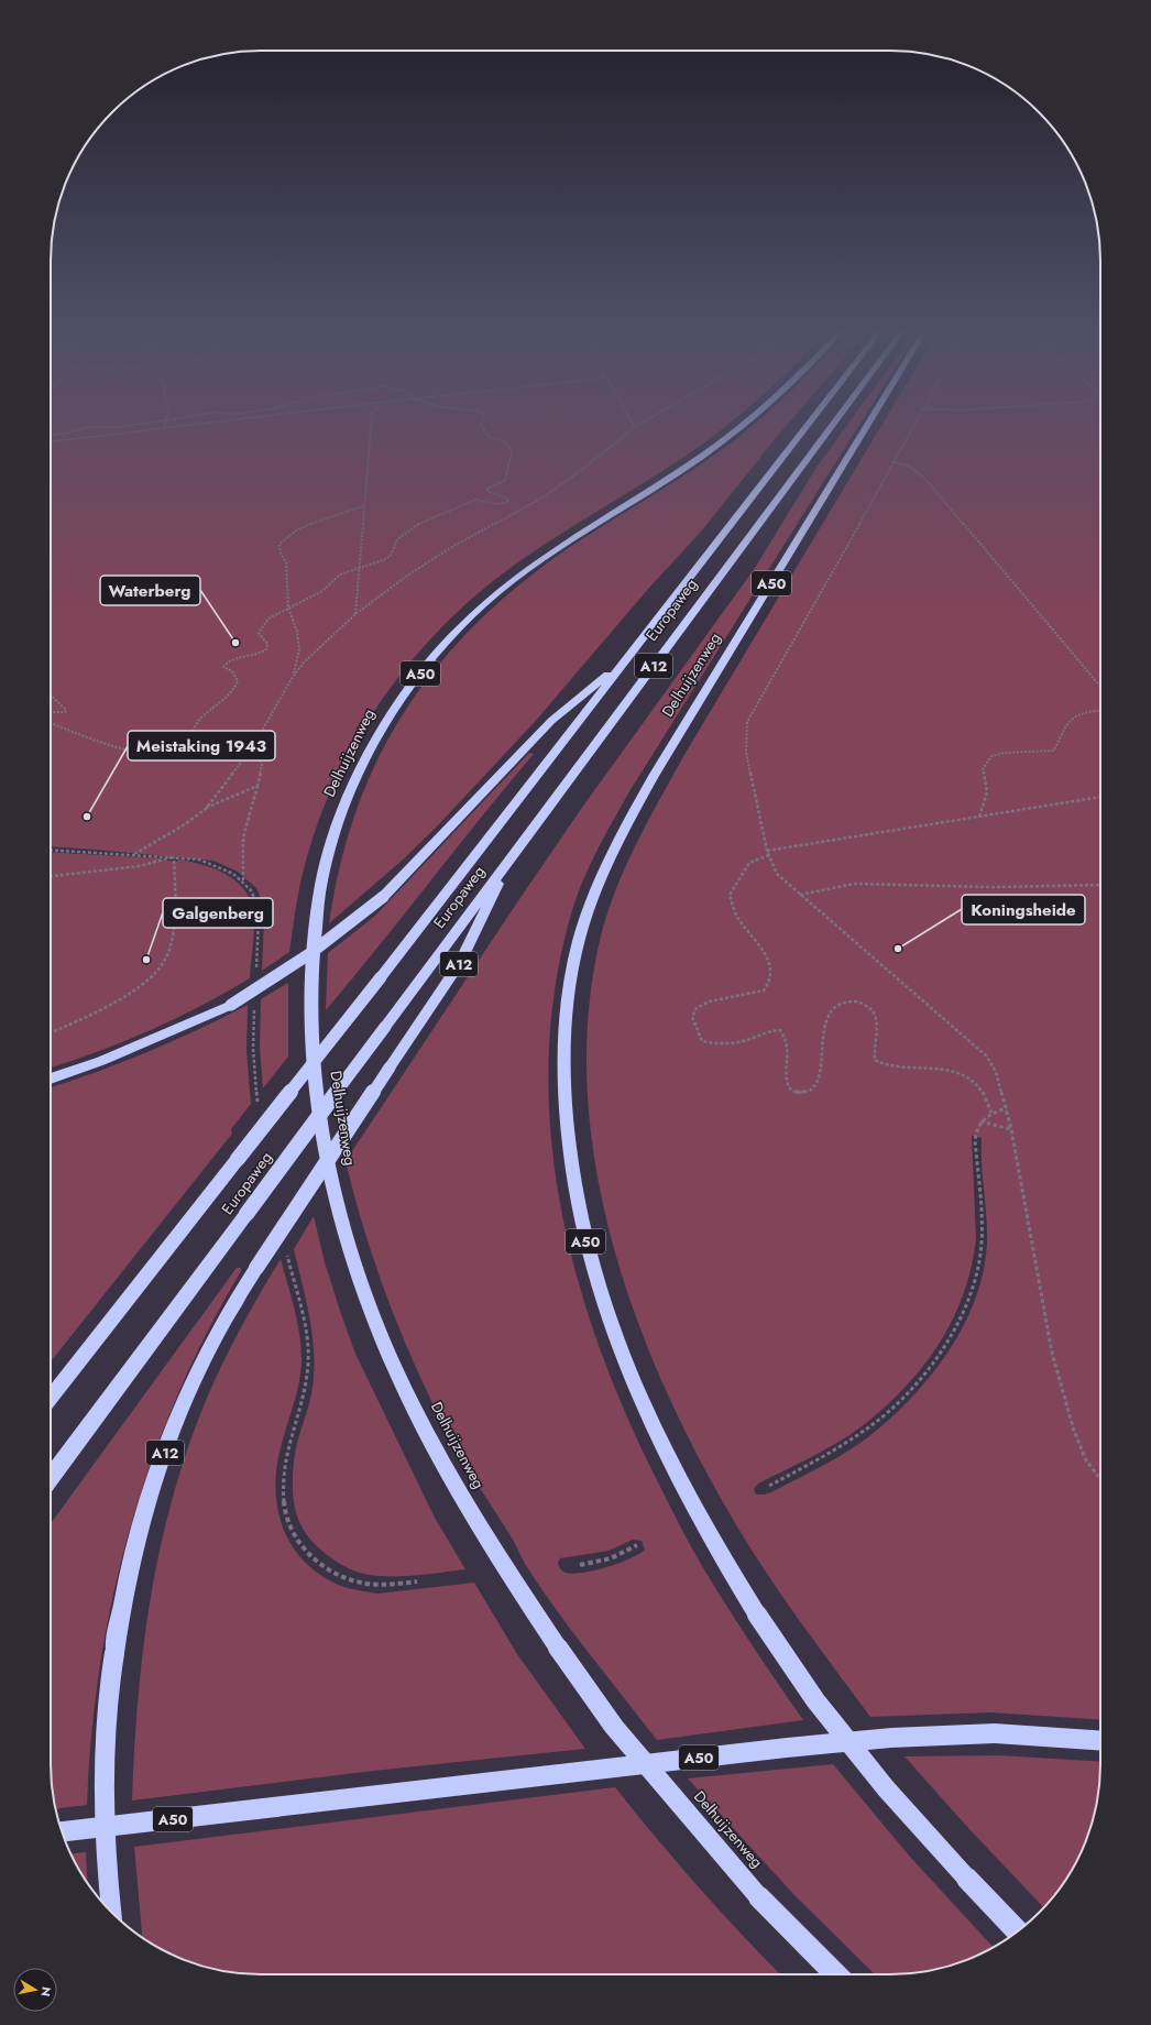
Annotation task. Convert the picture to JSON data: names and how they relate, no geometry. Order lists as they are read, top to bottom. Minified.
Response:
{"streets":{"highway":["A50","Europaweg","A12","Delhuijzenweg"]},"crossings":[["Europaweg","A12"]],"places":["Waterberg","Meistaking 1943","Koningsheide","Galgenberg"],"north":"right"}
